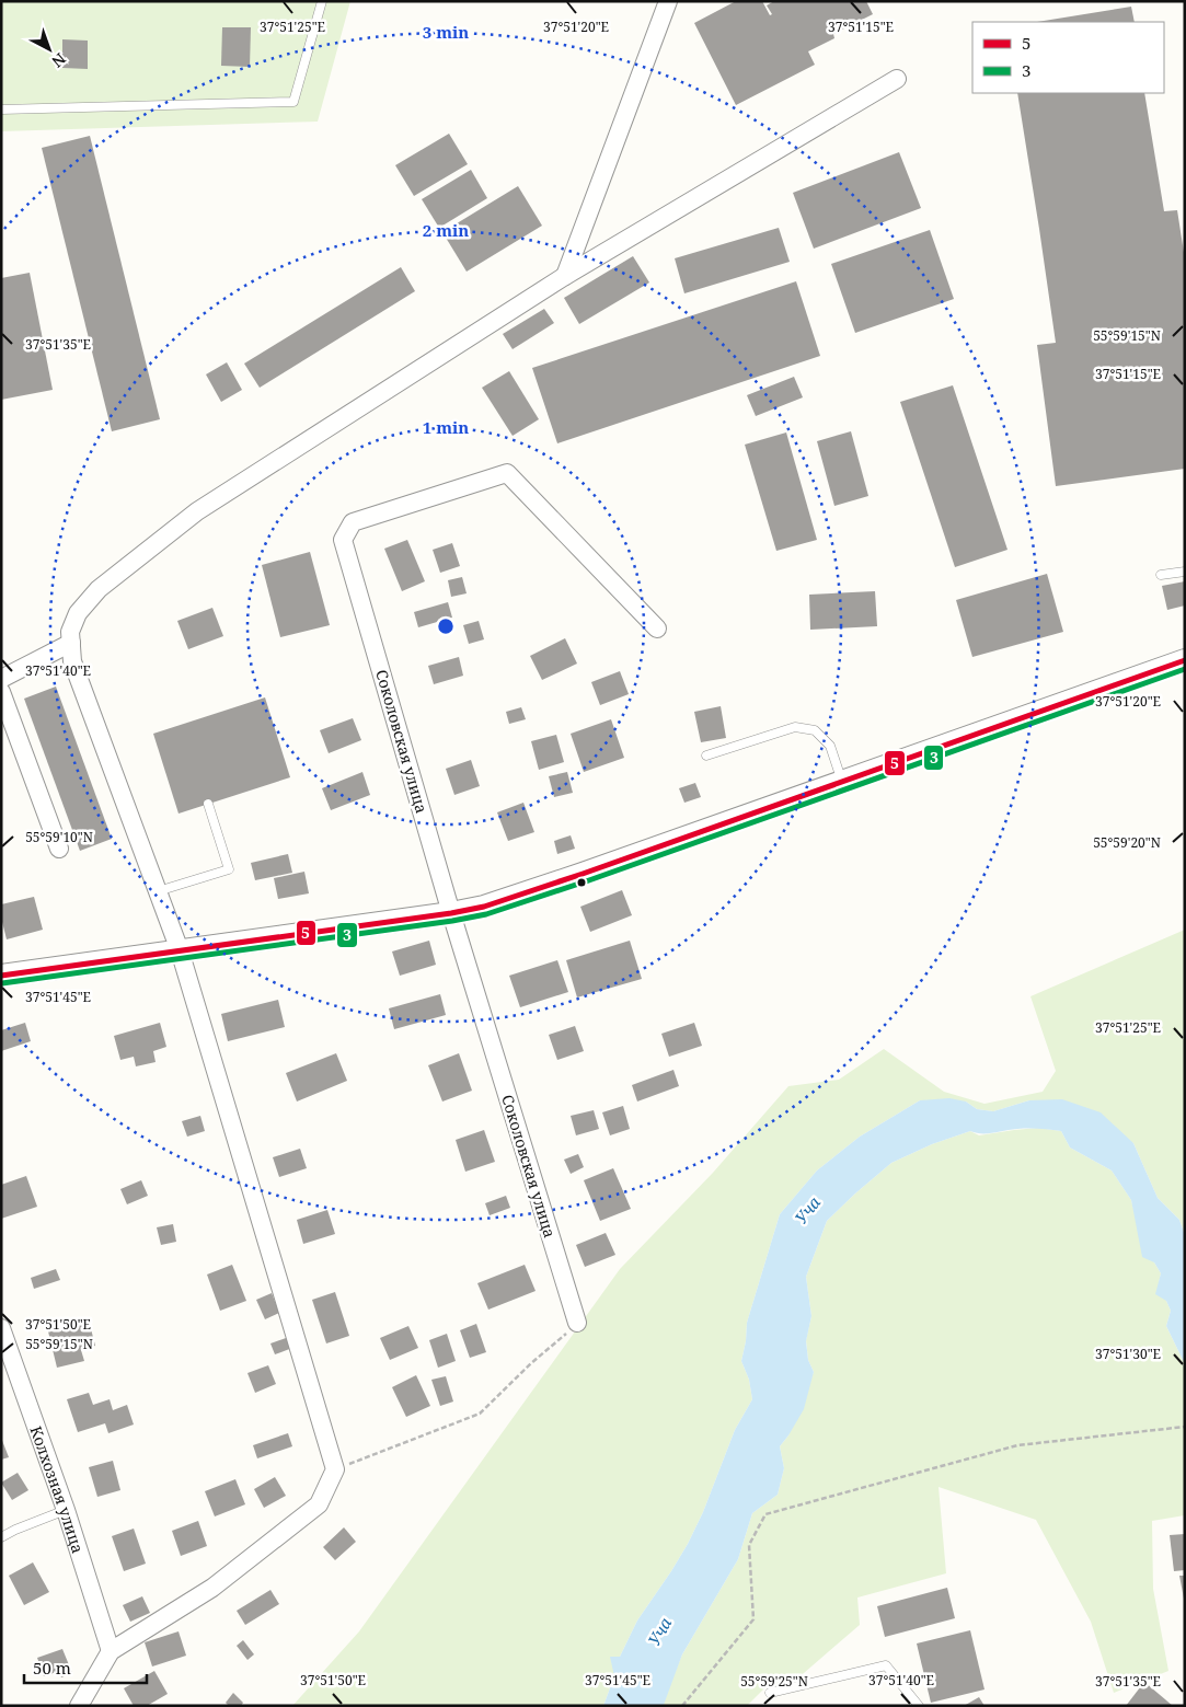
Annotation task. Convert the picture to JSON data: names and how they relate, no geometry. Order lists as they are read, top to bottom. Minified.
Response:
{"streets":{"street":["Соколовская улица","Колхозная улица"]},"water":["Уча"],"lines":["transit line 5","transit line 3"],"legend":["5","3"],"scale_bar":"50 m","north":"bottom right","coordinates":["37°51'25\"E","37°51'20\"E","37°51'15\"E","55°59'15\"N","37°51'35\"E","37°51'40\"E","55°59'10\"N","55°59'20\"N","37°51'45\"E","37°51'50\"E","37°51'30\"E","55°59'25\"N"],"rings":["3 min","2 min","1 min"]}
